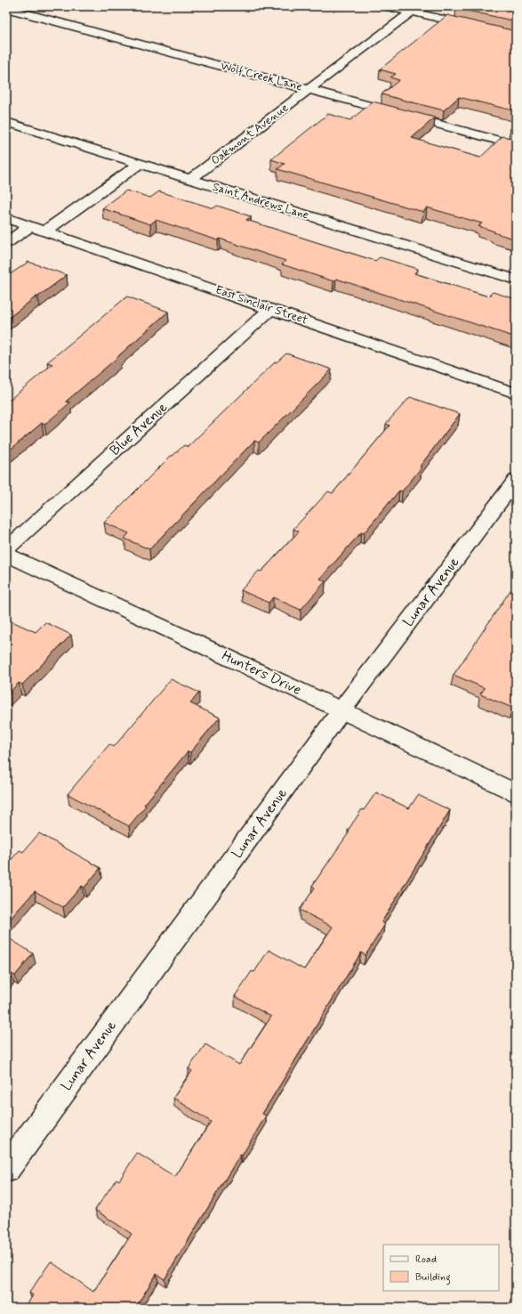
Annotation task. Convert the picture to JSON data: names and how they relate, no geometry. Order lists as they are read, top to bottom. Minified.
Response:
{"streets":{"street":["Wolf Creek Lane","Oakmont Avenue","Saint Andrews Lane","East Sinclair Street","Blue Avenue","Lunar Avenue","Hunters Drive"]},"crossings":[["Wolf Creek Lane","Oakmont Avenue"],["Oakmont Avenue","Saint Andrews Lane"],["East Sinclair Street","Blue Avenue"],["Lunar Avenue","Hunters Drive"]],"legend":["Road","Building"]}
